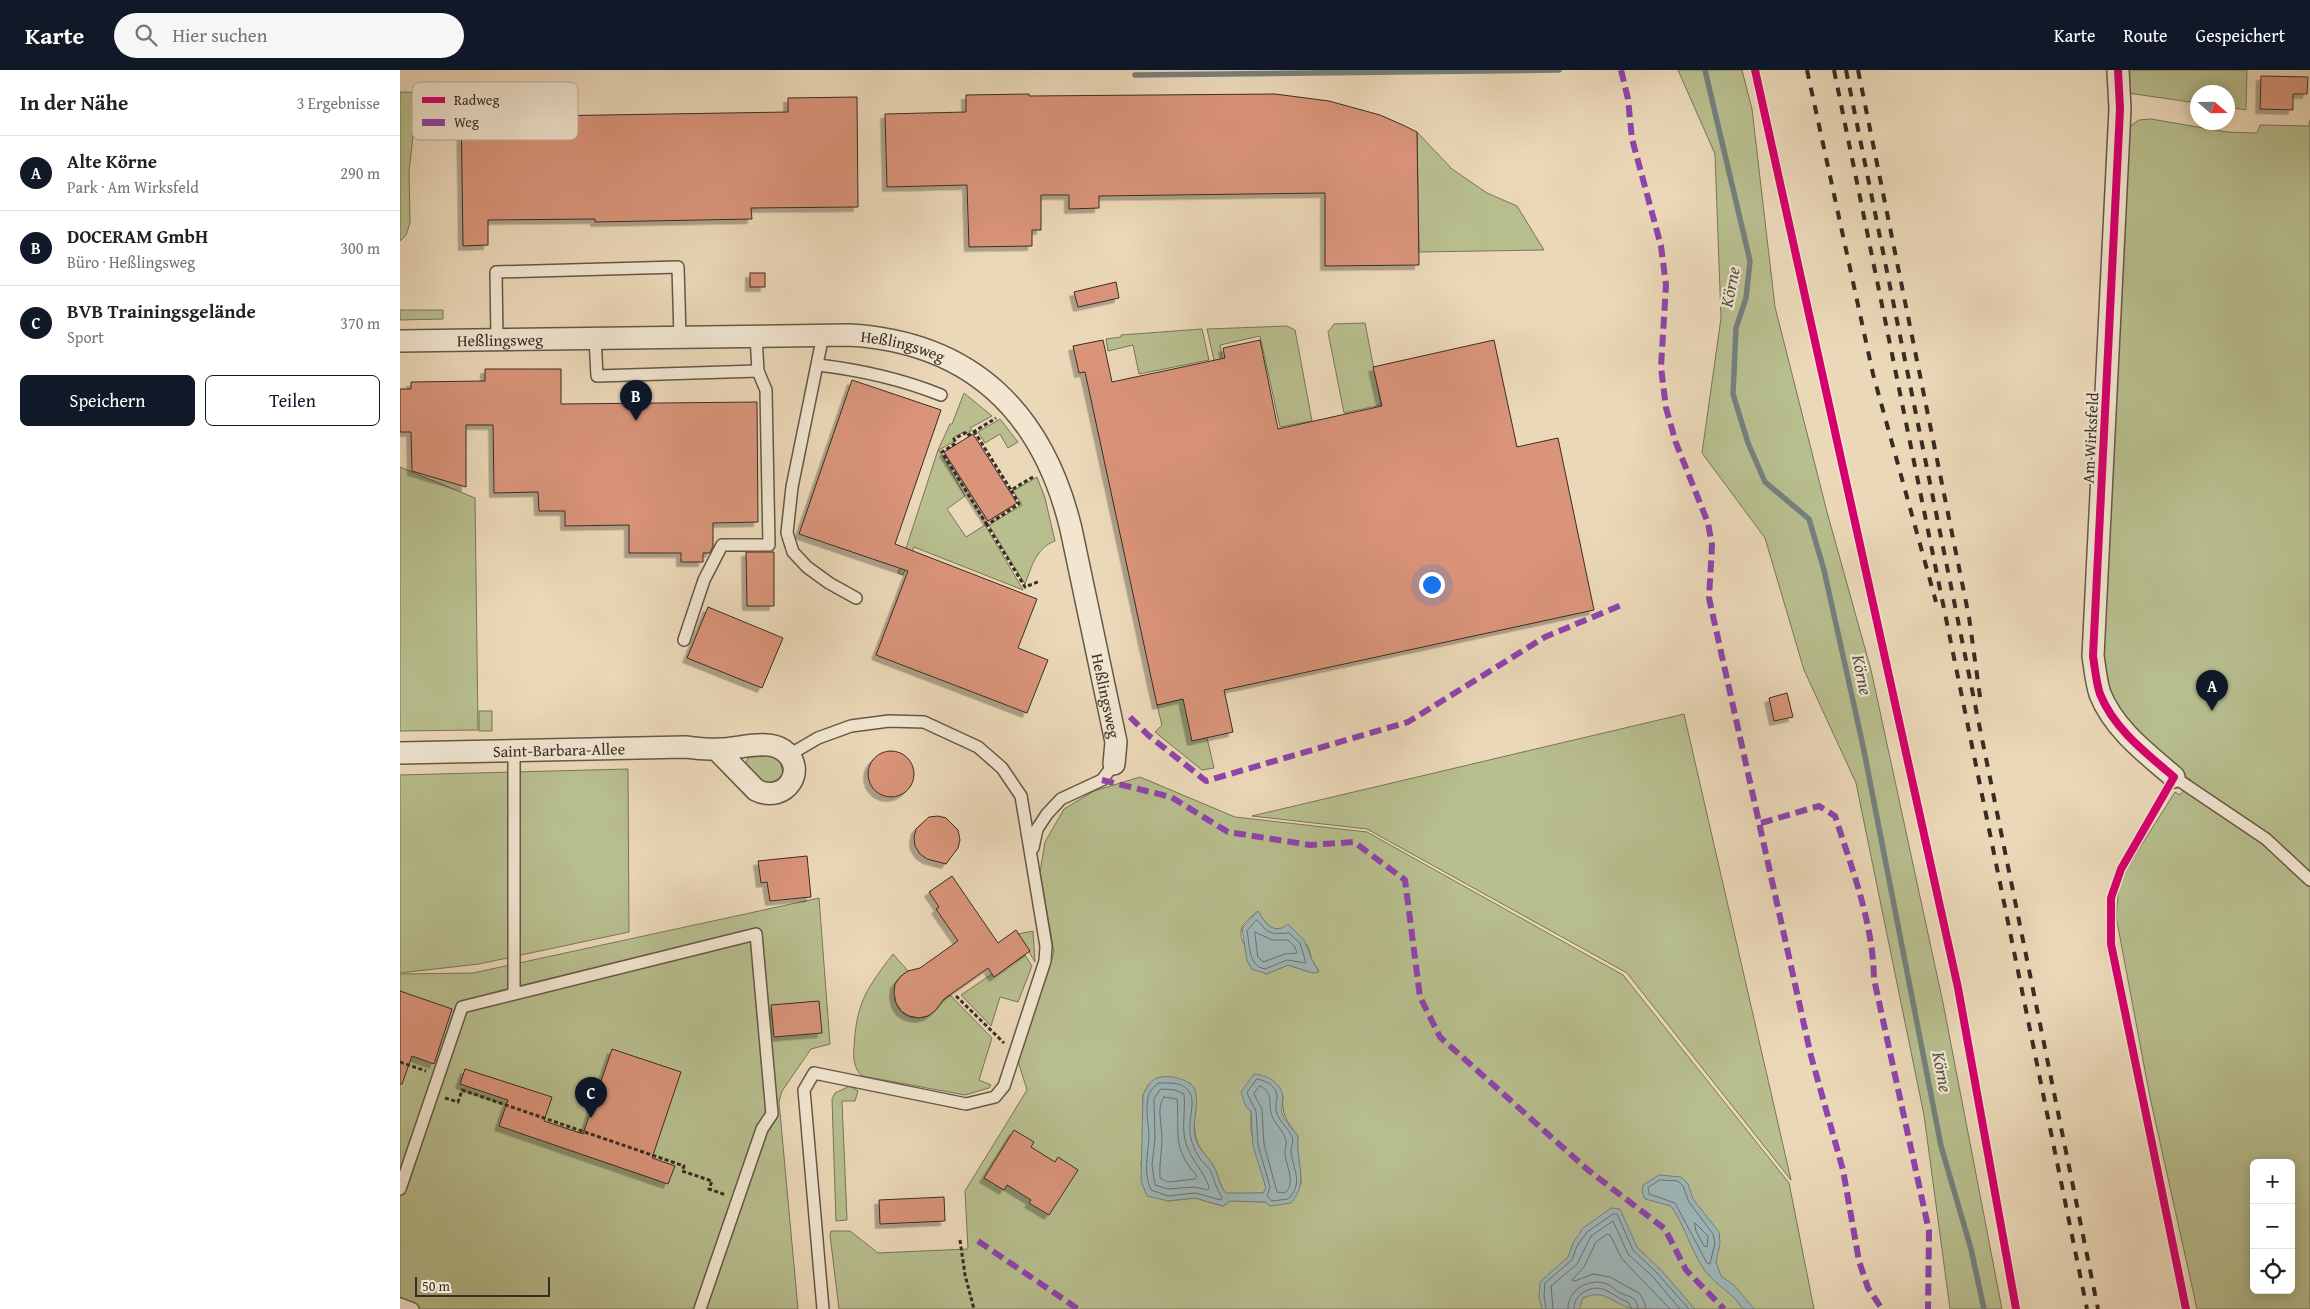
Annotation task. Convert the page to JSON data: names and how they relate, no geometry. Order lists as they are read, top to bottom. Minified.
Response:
{"streets":{"street":["Heßlingsweg","Am Wirksfeld","Saint-Barbara-Allee"]},"water":["Körne"],"legend":["Radweg","Weg"],"scale_bar":"50 m","north":"right","page":{"header":"Karte","search":"Hier suchen","nav":["Karte","Route","Gespeichert"],"heading":["In der Nähe","3 Ergebnisse"],"list":[{"mark":"A","name":"Alte Körne","note":"Park · Am Wirksfeld","value":"290 m"},{"mark":"B","name":"DOCERAM GmbH","note":"Büro · Heßlingsweg","value":"300 m"},{"mark":"C","name":"BVB Trainingsgelände","note":"Sport","value":"370 m"}],"buttons":["Speichern","Teilen"],"pins":["B","A","C"],"map_buttons":["+","−"],"scale":"50 m"}}
